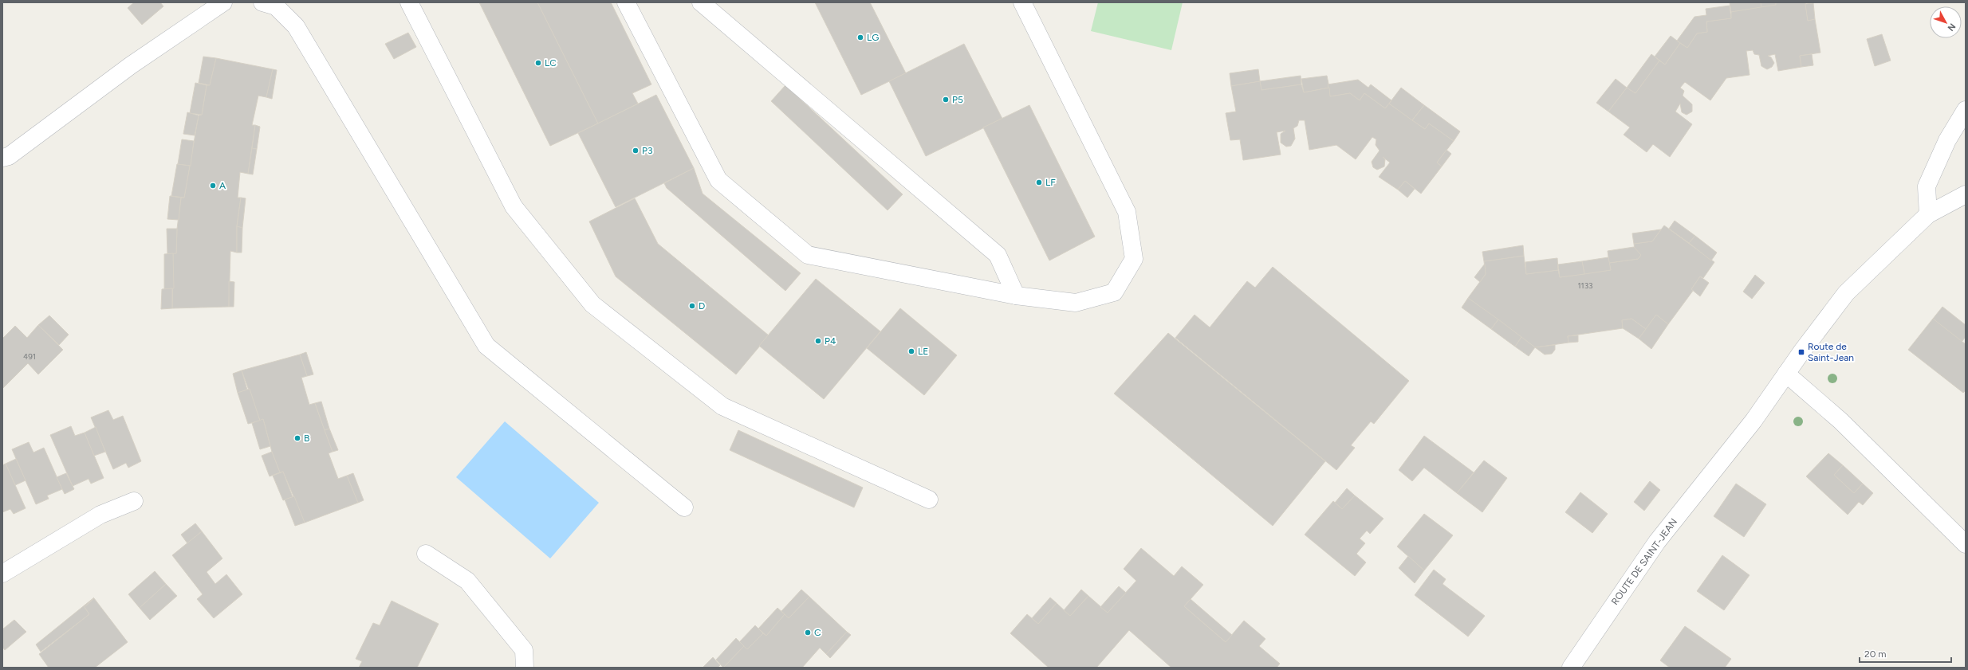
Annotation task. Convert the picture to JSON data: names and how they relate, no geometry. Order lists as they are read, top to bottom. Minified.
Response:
{"streets":{"street":["ROUTE DE SAINT-JEAN"]},"places":{"other":["LG","LC","P5","P3","LF","A","D","P4","LE","B","C"],"transit":["Route de Saint-Jean"]},"house_numbers":["1133","491"],"scale_bar":"20 m","north":"bottom right"}
